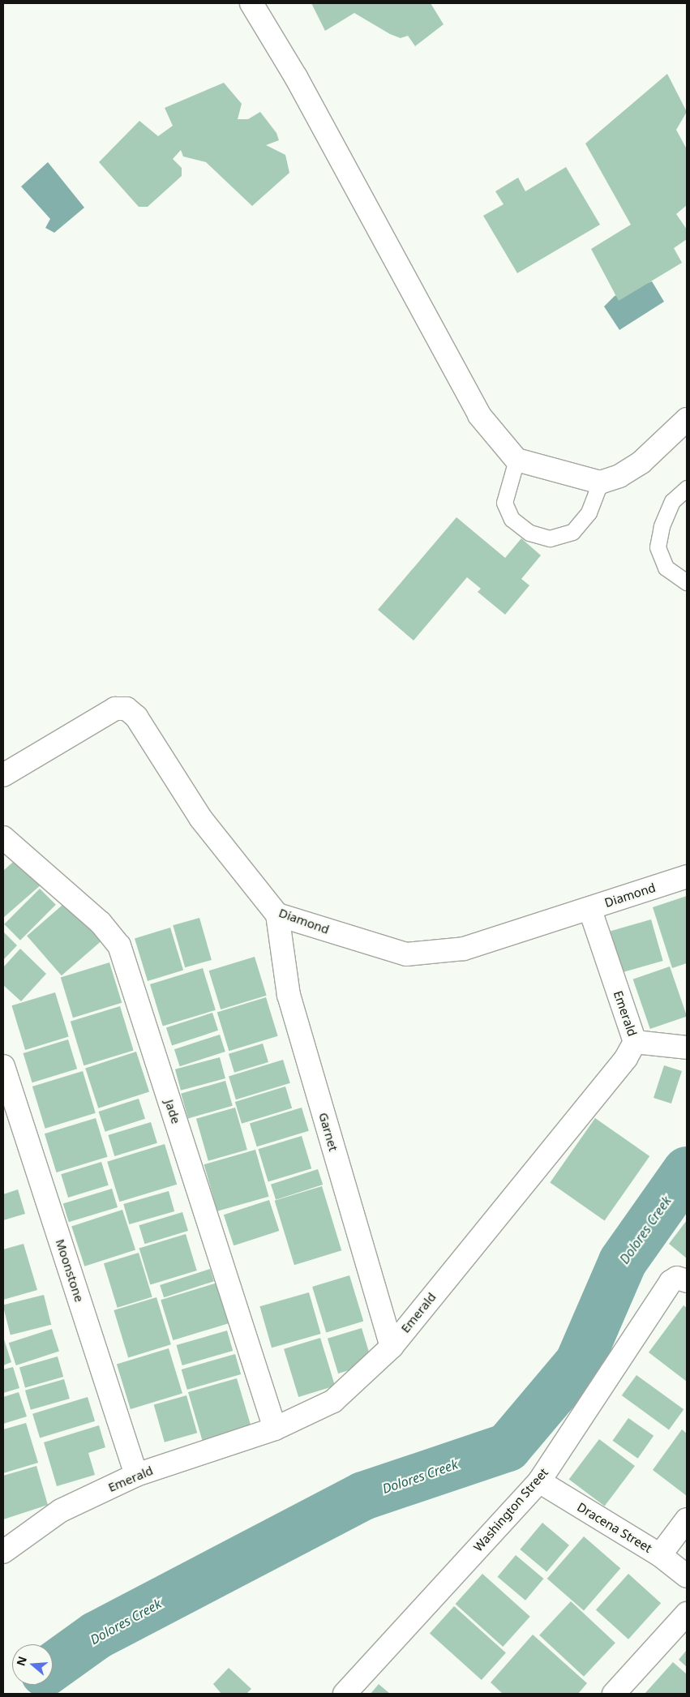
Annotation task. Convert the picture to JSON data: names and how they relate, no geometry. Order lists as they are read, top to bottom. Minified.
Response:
{"streets":{"street":["Diamond","Emerald","Jade","Garnet","Moonstone","Washington Street","Dracena Street"]},"crossings":[["Diamond","Emerald"],["Diamond","Garnet"],["Emerald","Jade"],["Emerald","Garnet"],["Emerald","Moonstone"],["Washington Street","Dracena Street"]],"water":["Dolores Creek"],"north":"left"}
